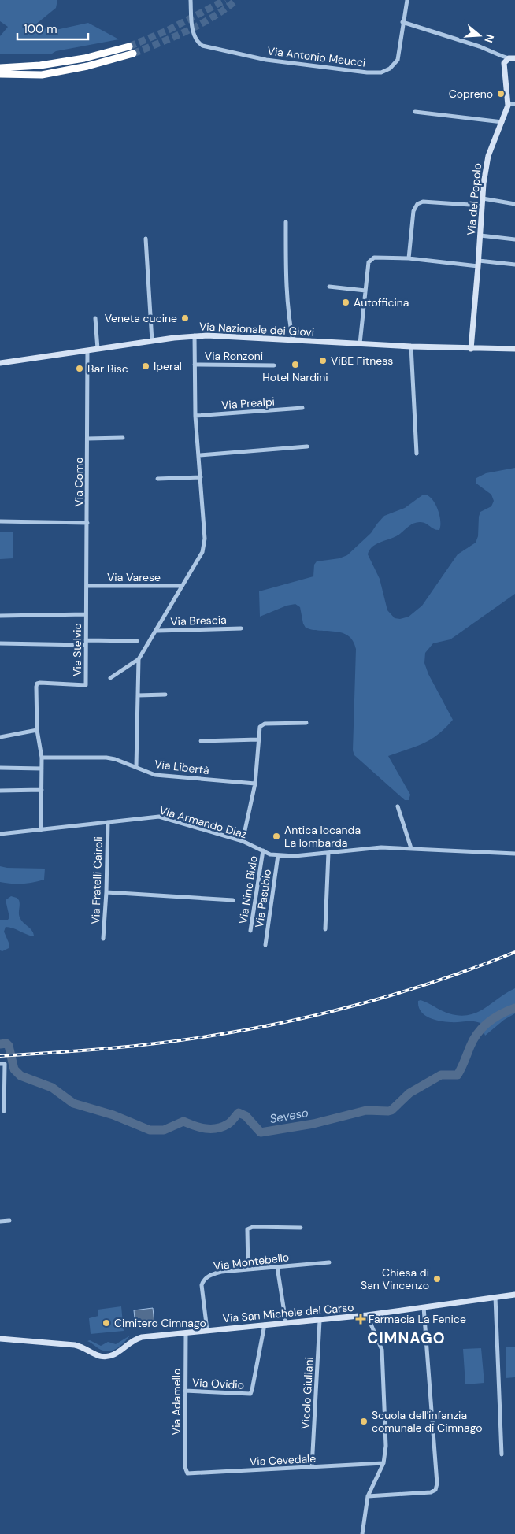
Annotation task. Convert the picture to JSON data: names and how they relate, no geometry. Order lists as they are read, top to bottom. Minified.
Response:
{"streets":{"street":["Via Antonio Meucci","Via del Popolo","Via Nazionale dei Giovi","Via Ronzoni","Via Prealpi","Via Como","Via Varese","Via Brescia","Via Stelvio","Via Libertà","Via Armando Diaz","Via Fratelli Cairoli","Via Nino Bixio","Via Pasubio","Via Montebello","Via San Michele del Carso","Via Ovidio","Vicolo Giuliani","Via Adamello","Via Cevedale"]},"crossings":[["Via del Popolo","Via Nazionale dei Giovi"],["Via Nazionale dei Giovi","Via Como"],["Via Como","Via Varese"],["Via Como","Via Stelvio"],["Via Armando Diaz","Via Fratelli Cairoli"],["Via Armando Diaz","Via Nino Bixio"],["Via Armando Diaz","Via Pasubio"],["Via Montebello","Via San Michele del Carso"],["Via San Michele del Carso","Via Ovidio"],["Via San Michele del Carso","Vicolo Giuliani"],["Via San Michele del Carso","Via Adamello"],["Via Ovidio","Via Adamello"],["Vicolo Giuliani","Via Cevedale"],["Via Adamello","Via Cevedale"]],"districts":["CIMNAGO"],"water":["Seveso"],"places":{"other":["Copreno","Autofficina","Veneta cucine","ViBE Fitness","Hotel Nardini","Iperal","Bar Bisc","Antica locanda La lombarda","Chiesa di San Vincenzo","Cimitero Cimnago","Scuola dell'infanzia comunale di Cimnago"],"health":["Farmacia La Fenice"]},"scale_bar":"100 m","north":"right"}
